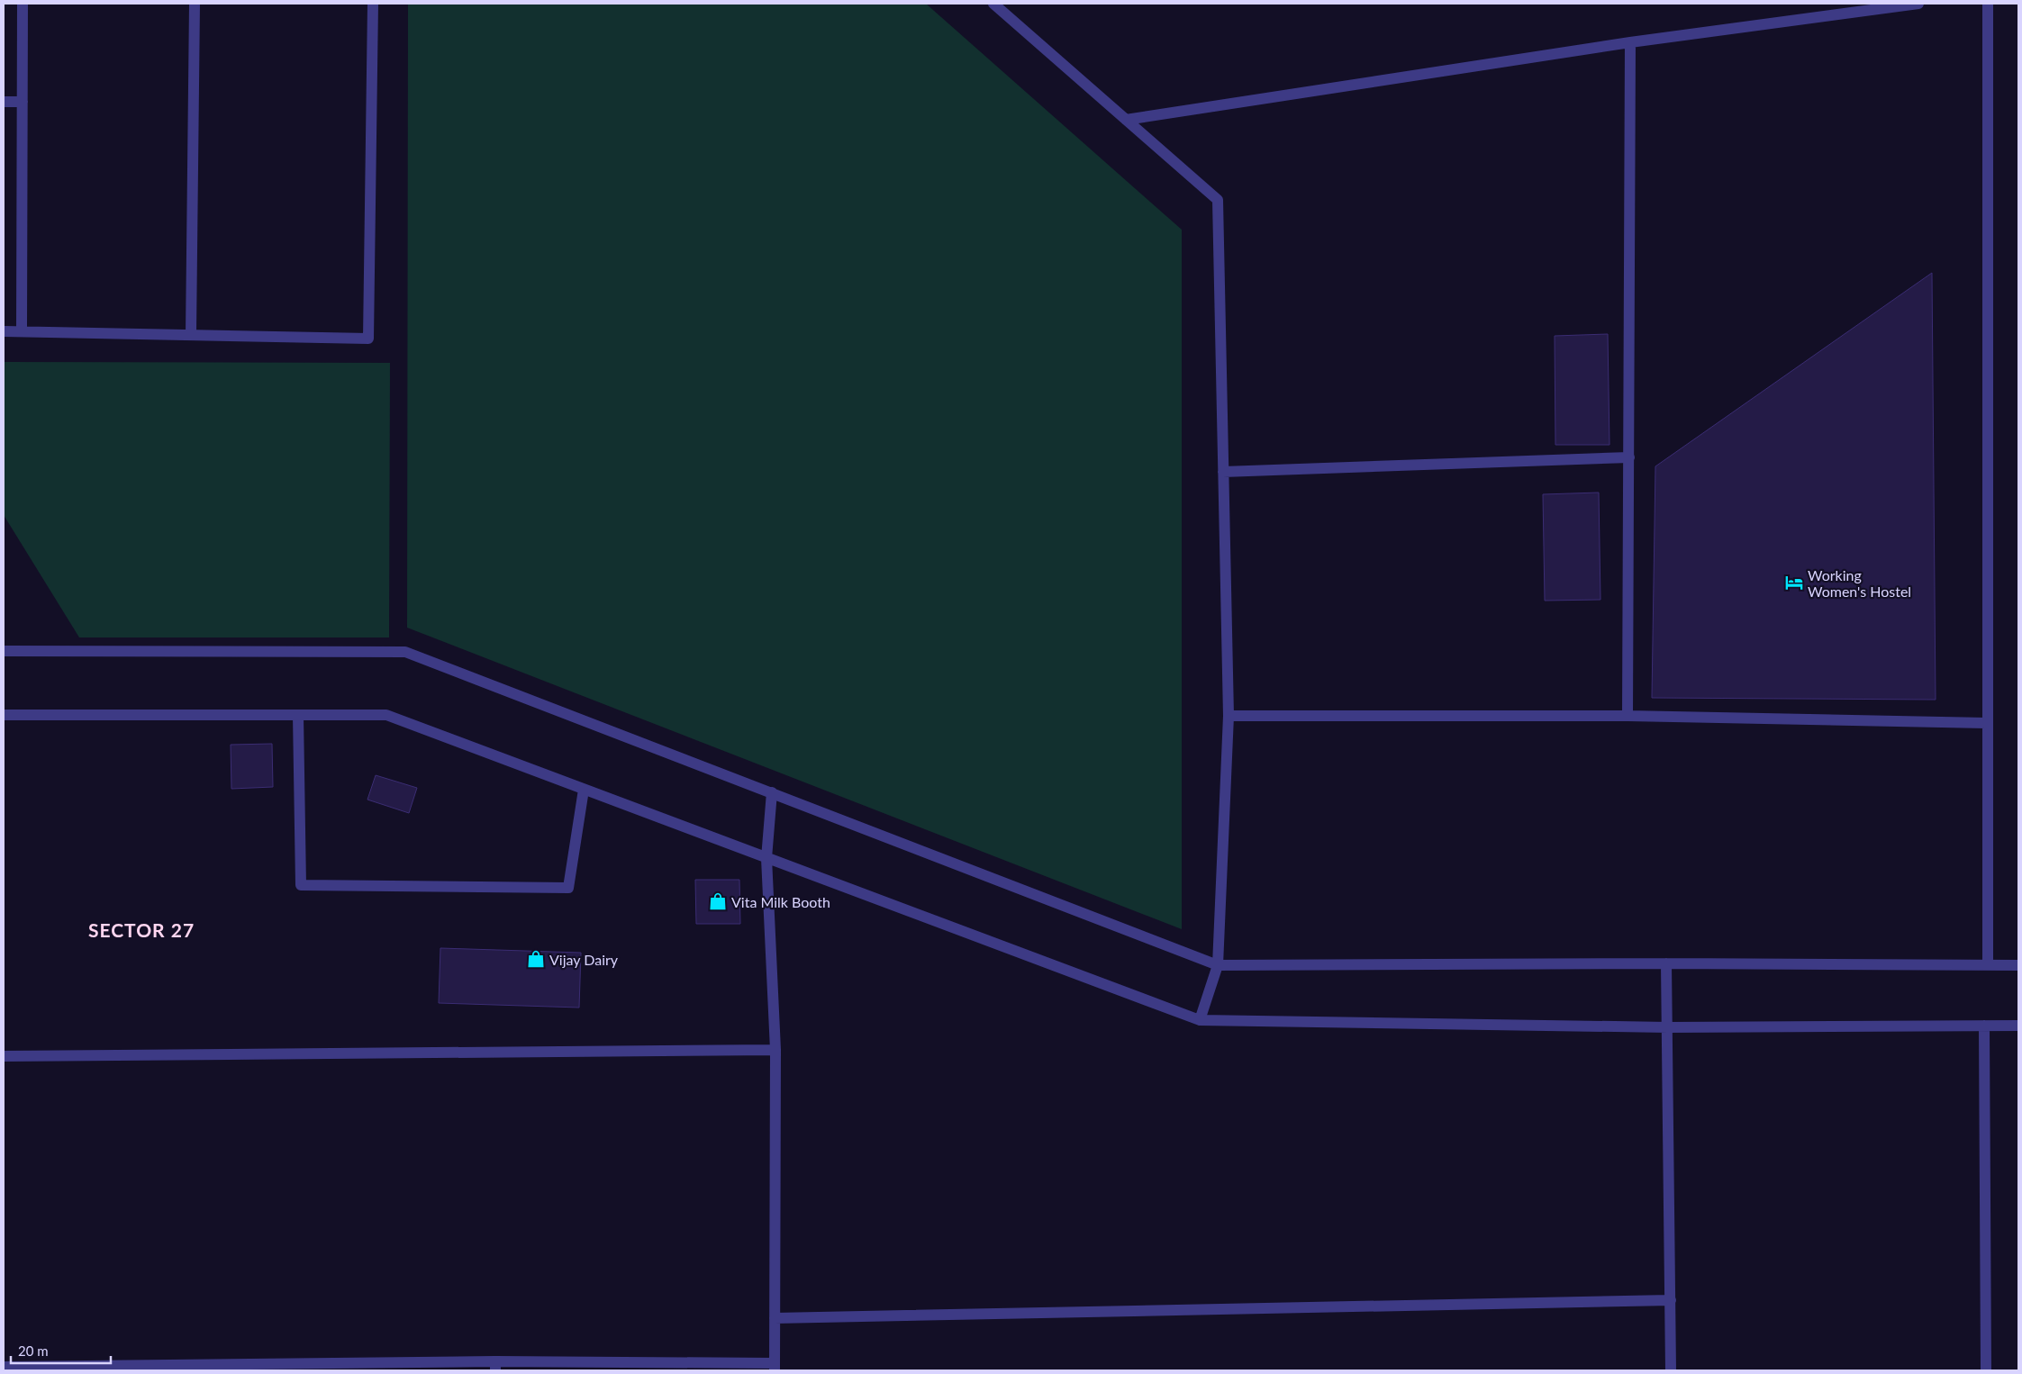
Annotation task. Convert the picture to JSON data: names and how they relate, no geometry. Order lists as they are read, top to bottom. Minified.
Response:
{"districts":["SECTOR 27"],"places":{"hotel":["Working Women's Hostel"],"shop":["Vita Milk Booth","Vijay Dairy"]},"scale_bar":"20 m"}
